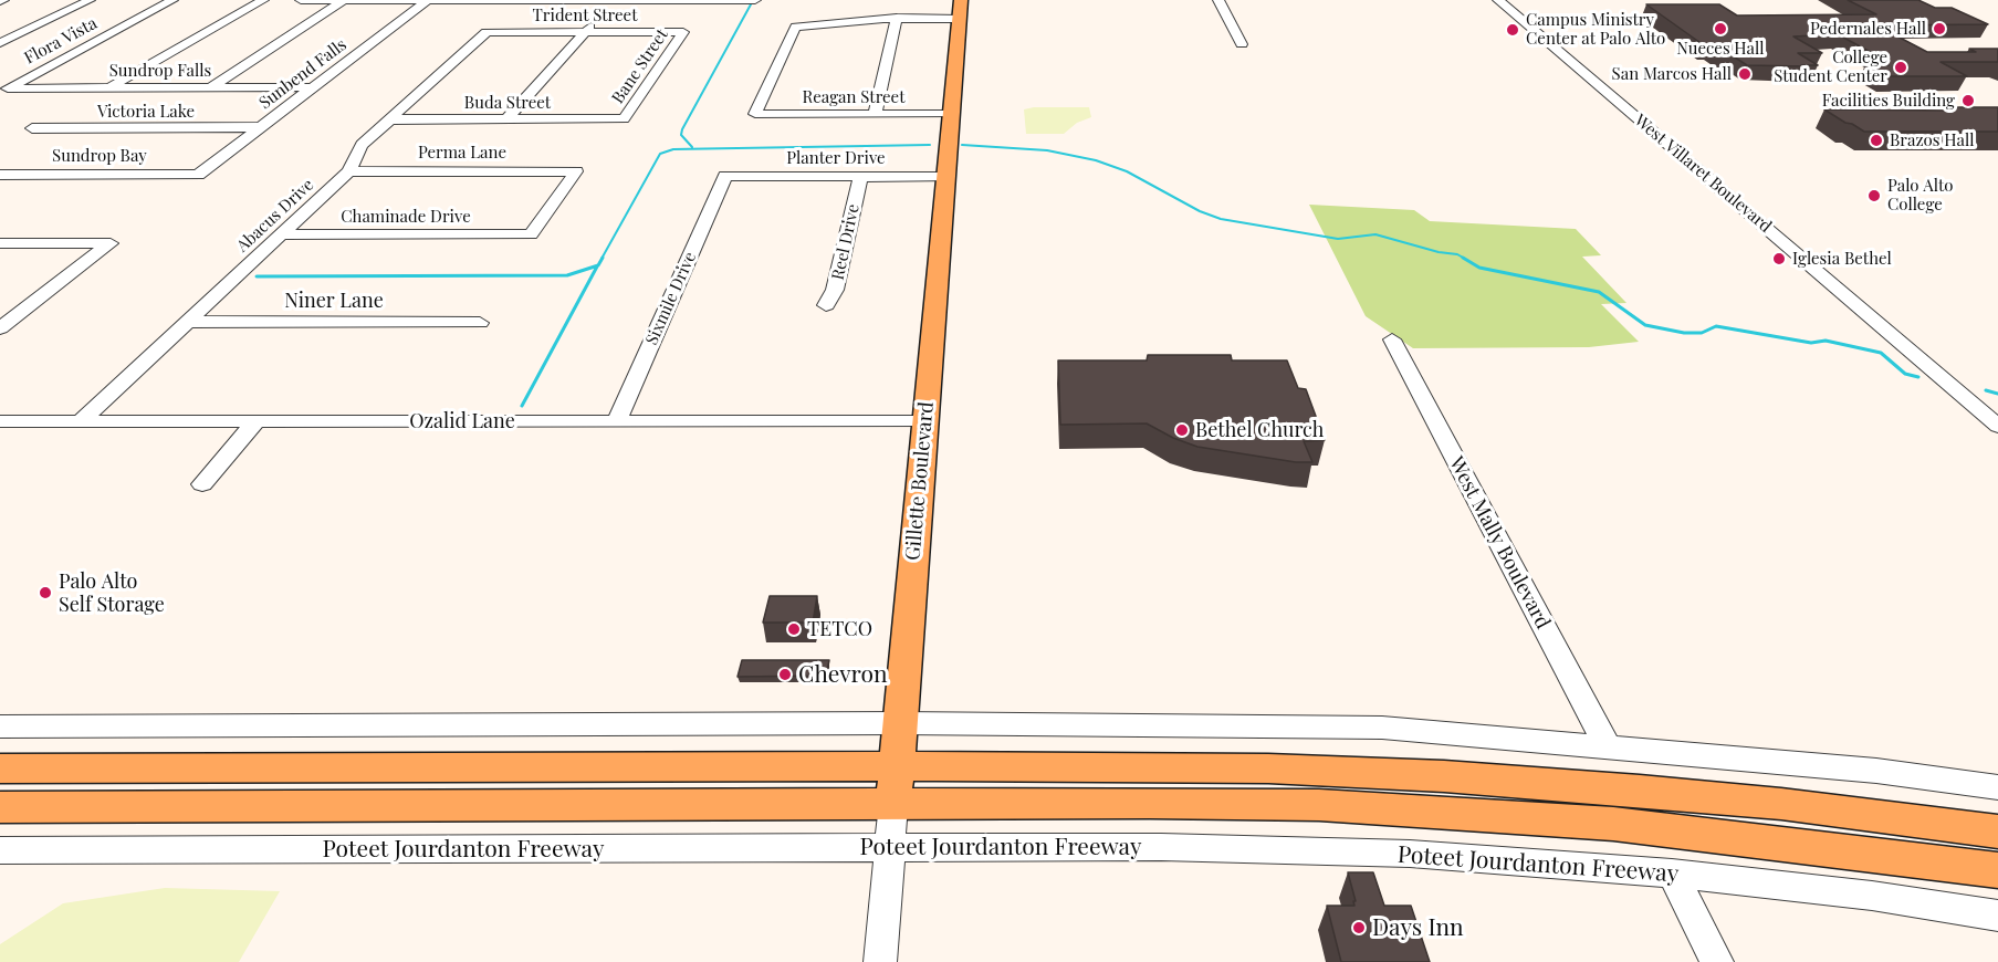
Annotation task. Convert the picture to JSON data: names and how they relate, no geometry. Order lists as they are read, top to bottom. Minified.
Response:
{"streets":{"main road":["Gillette Boulevard","Poteet Jourdanton Freeway"],"street":["Trident Street","Flora Vista","Bane Street","Sundrop Falls","Sunbend Falls","Reagan Street","Buda Street","Victoria Lake","Perma Lane","Sundrop Bay","Planter Drive","West Villaret Boulevard","Abacus Drive","Chaminade Drive","Reel Drive","Sixmile Drive","Niner Lane","Ozalid Lane","West Mally Boulevard"]},"crossings":[["Trident Street","Bane Street"],["Trident Street","Abacus Drive"],["Flora Vista","Sundrop Falls"],["Bane Street","Buda Street"],["Sundrop Falls","Sunbend Falls"],["Sunbend Falls","Victoria Lake"],["Sunbend Falls","Sundrop Bay"],["Reagan Street","Gillette Boulevard"],["Buda Street","Abacus Drive"],["Perma Lane","Abacus Drive"],["Perma Lane","Chaminade Drive"],["Planter Drive","Reel Drive"],["Planter Drive","Sixmile Drive"],["Planter Drive","Gillette Boulevard"],["Abacus Drive","Chaminade Drive"],["Abacus Drive","Niner Lane"],["Abacus Drive","Ozalid Lane"],["Sixmile Drive","Ozalid Lane"],["Ozalid Lane","Gillette Boulevard"],["Gillette Boulevard","Poteet Jourdanton Freeway"]],"places":["Nueces Hall","Pedernales Hall","Campus Ministry Center at Palo Alto","College Student Center","San Marcos Hall","Facilities Building","Brazos Hall","Palo Alto College","Iglesia Bethel","Bethel Church","Palo Alto Self Storage","TETCO","Chevron","Days Inn"]}
